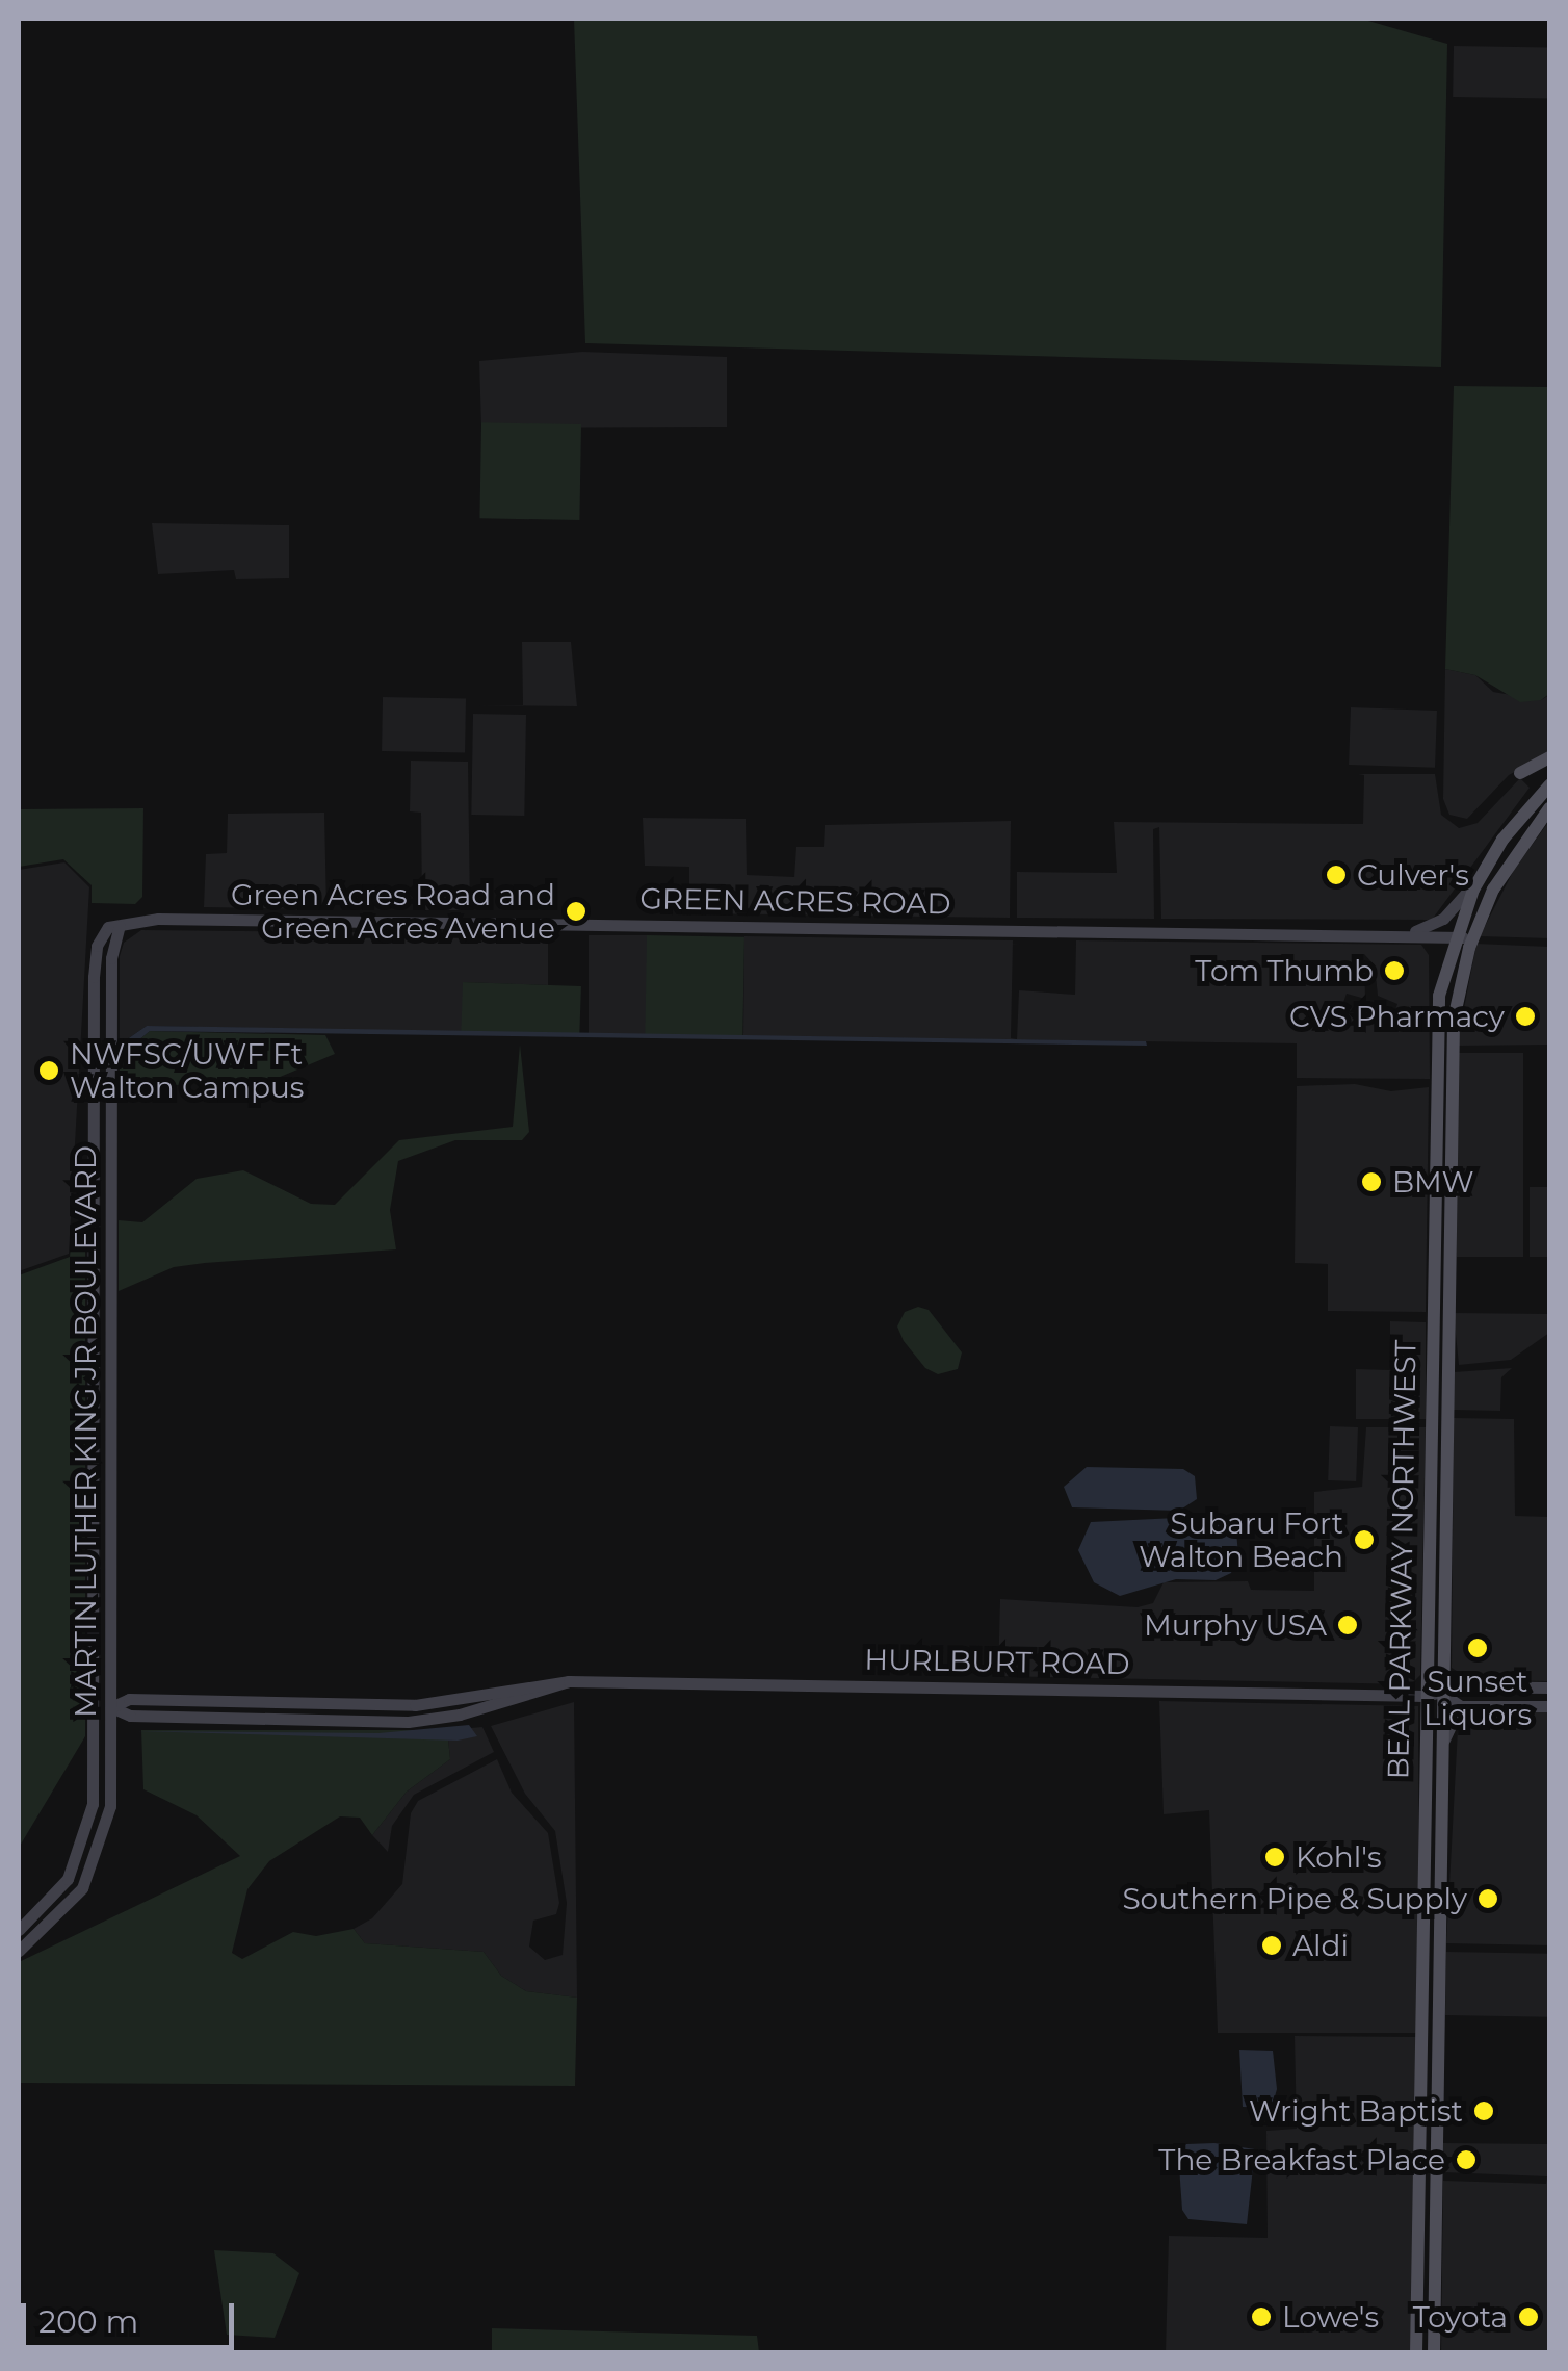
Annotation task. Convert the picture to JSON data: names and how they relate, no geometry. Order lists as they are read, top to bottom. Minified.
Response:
{"streets":{"main road":["GREEN ACRES ROAD","MARTIN LUTHER KING JR BOULEVARD","BEAL PARKWAY NORTHWEST","HURLBURT ROAD"]},"crossings":[["GREEN ACRES ROAD","MARTIN LUTHER KING JR BOULEVARD"],["GREEN ACRES ROAD","BEAL PARKWAY NORTHWEST"],["MARTIN LUTHER KING JR BOULEVARD","HURLBURT ROAD"],["BEAL PARKWAY NORTHWEST","HURLBURT ROAD"]],"places":["Culver's","Green Acres Road and Green Acres Avenue","Tom Thumb","CVS Pharmacy","NWFSC/UWF Ft Walton Campus","BMW","Subaru Fort Walton Beach","Murphy USA","Sunset Liquors","Kohl's","Southern Pipe & Supply","Aldi","Wright Baptist","The Breakfast Place","Lowe's","Toyota"],"scale_bar":"200 m"}
